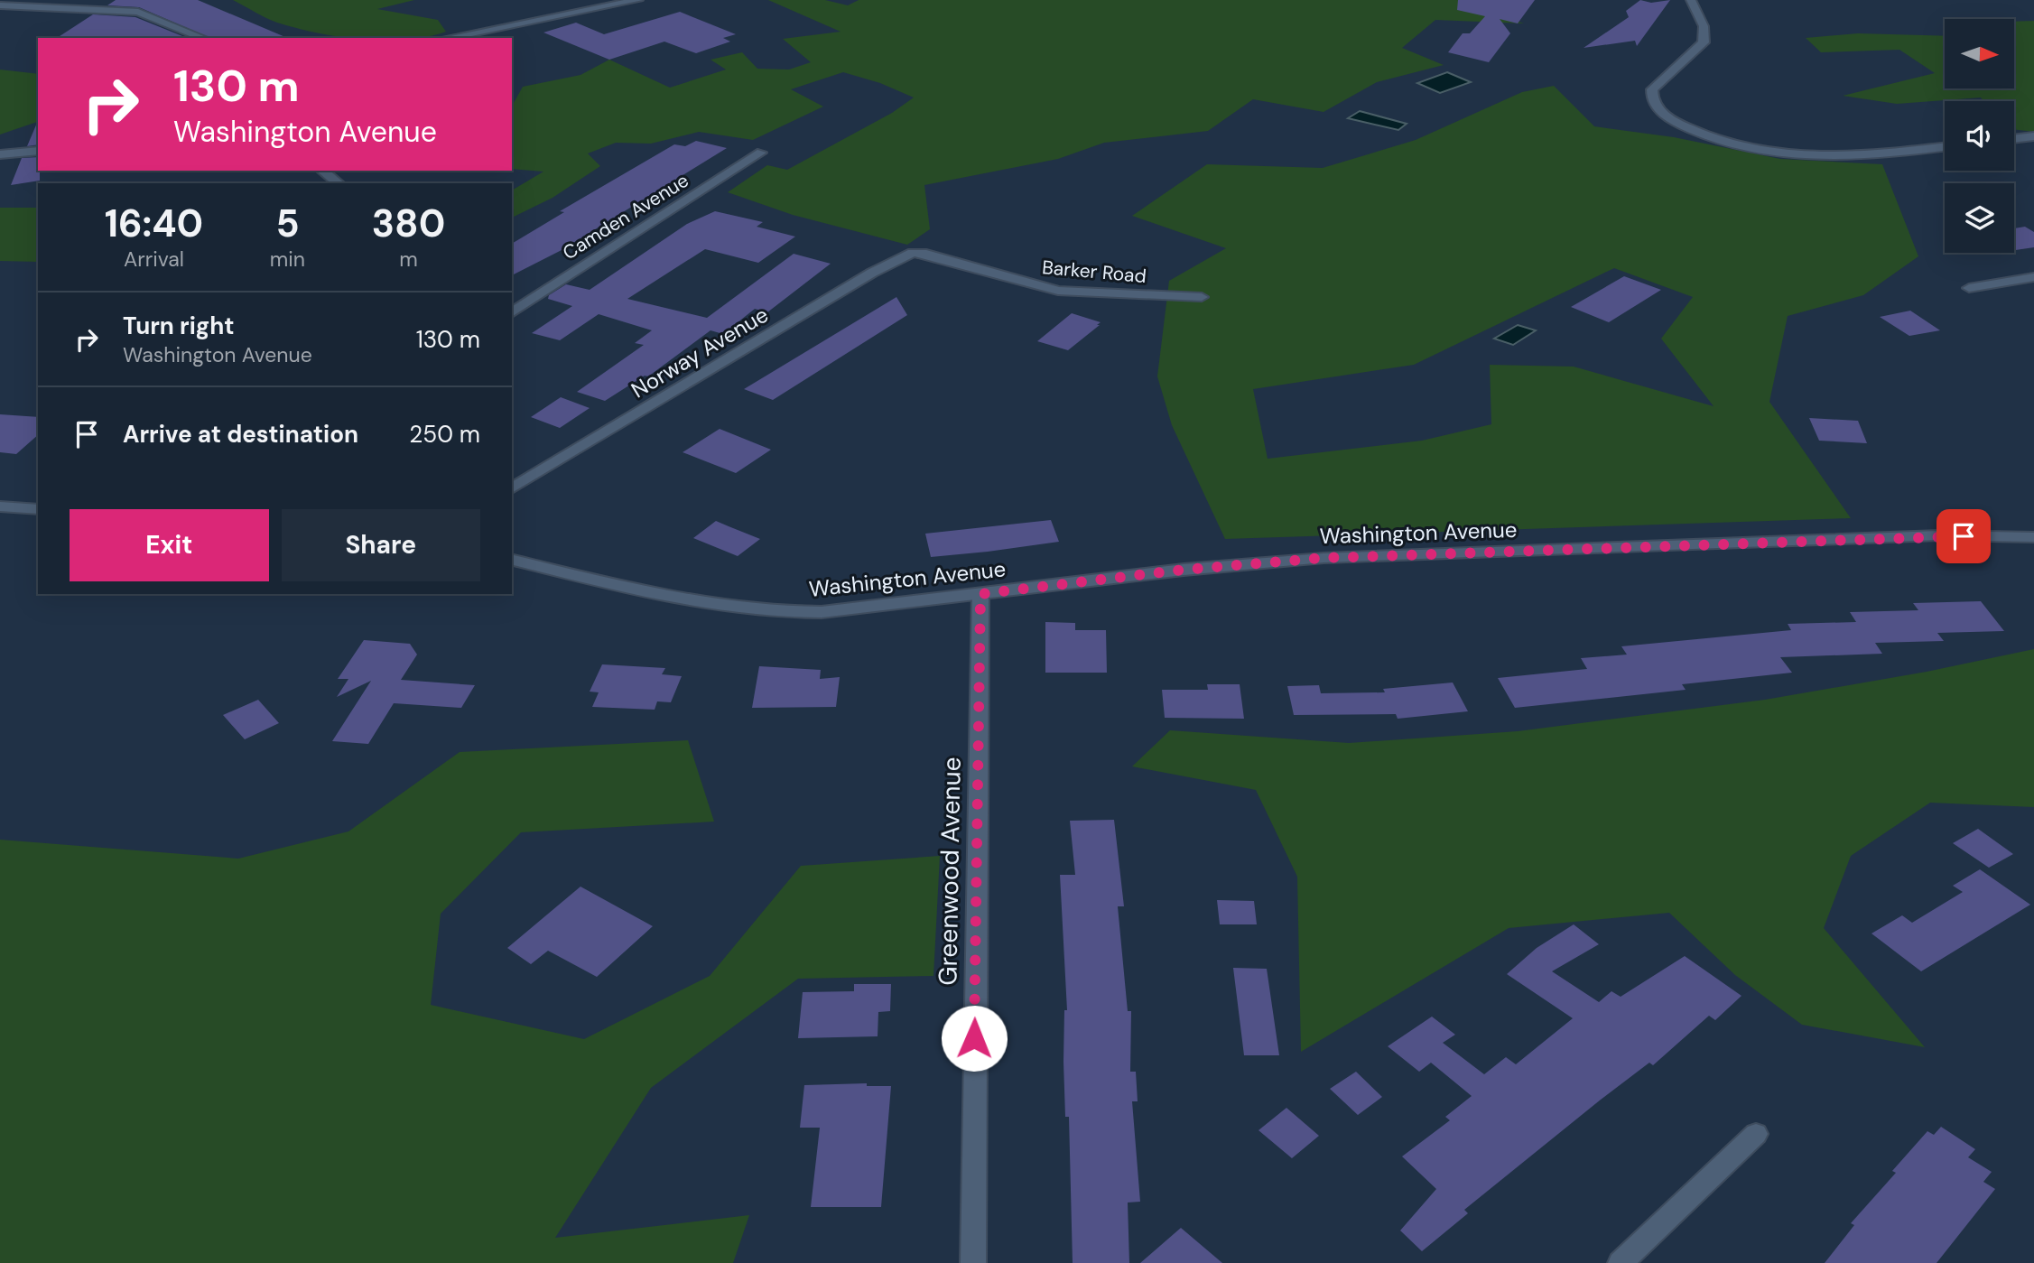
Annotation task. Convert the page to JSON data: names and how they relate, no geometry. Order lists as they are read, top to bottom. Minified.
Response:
{"streets":{"street":["Camden Avenue","Barker Road","Norway Avenue","Washington Avenue","Greenwood Avenue"]},"crossings":[["Barker Road","Norway Avenue"],["Washington Avenue","Greenwood Avenue"]],"north":"right","page":{"turn":["130 m","Washington Avenue"],"eta":["16:40","Arrival","5","min","380","m"],"list":[{"name":"Turn right","note":"Washington Avenue","value":"130 m"},{"name":"Arrive at destination","value":"250 m"}],"buttons":["Exit","Share"]}}
